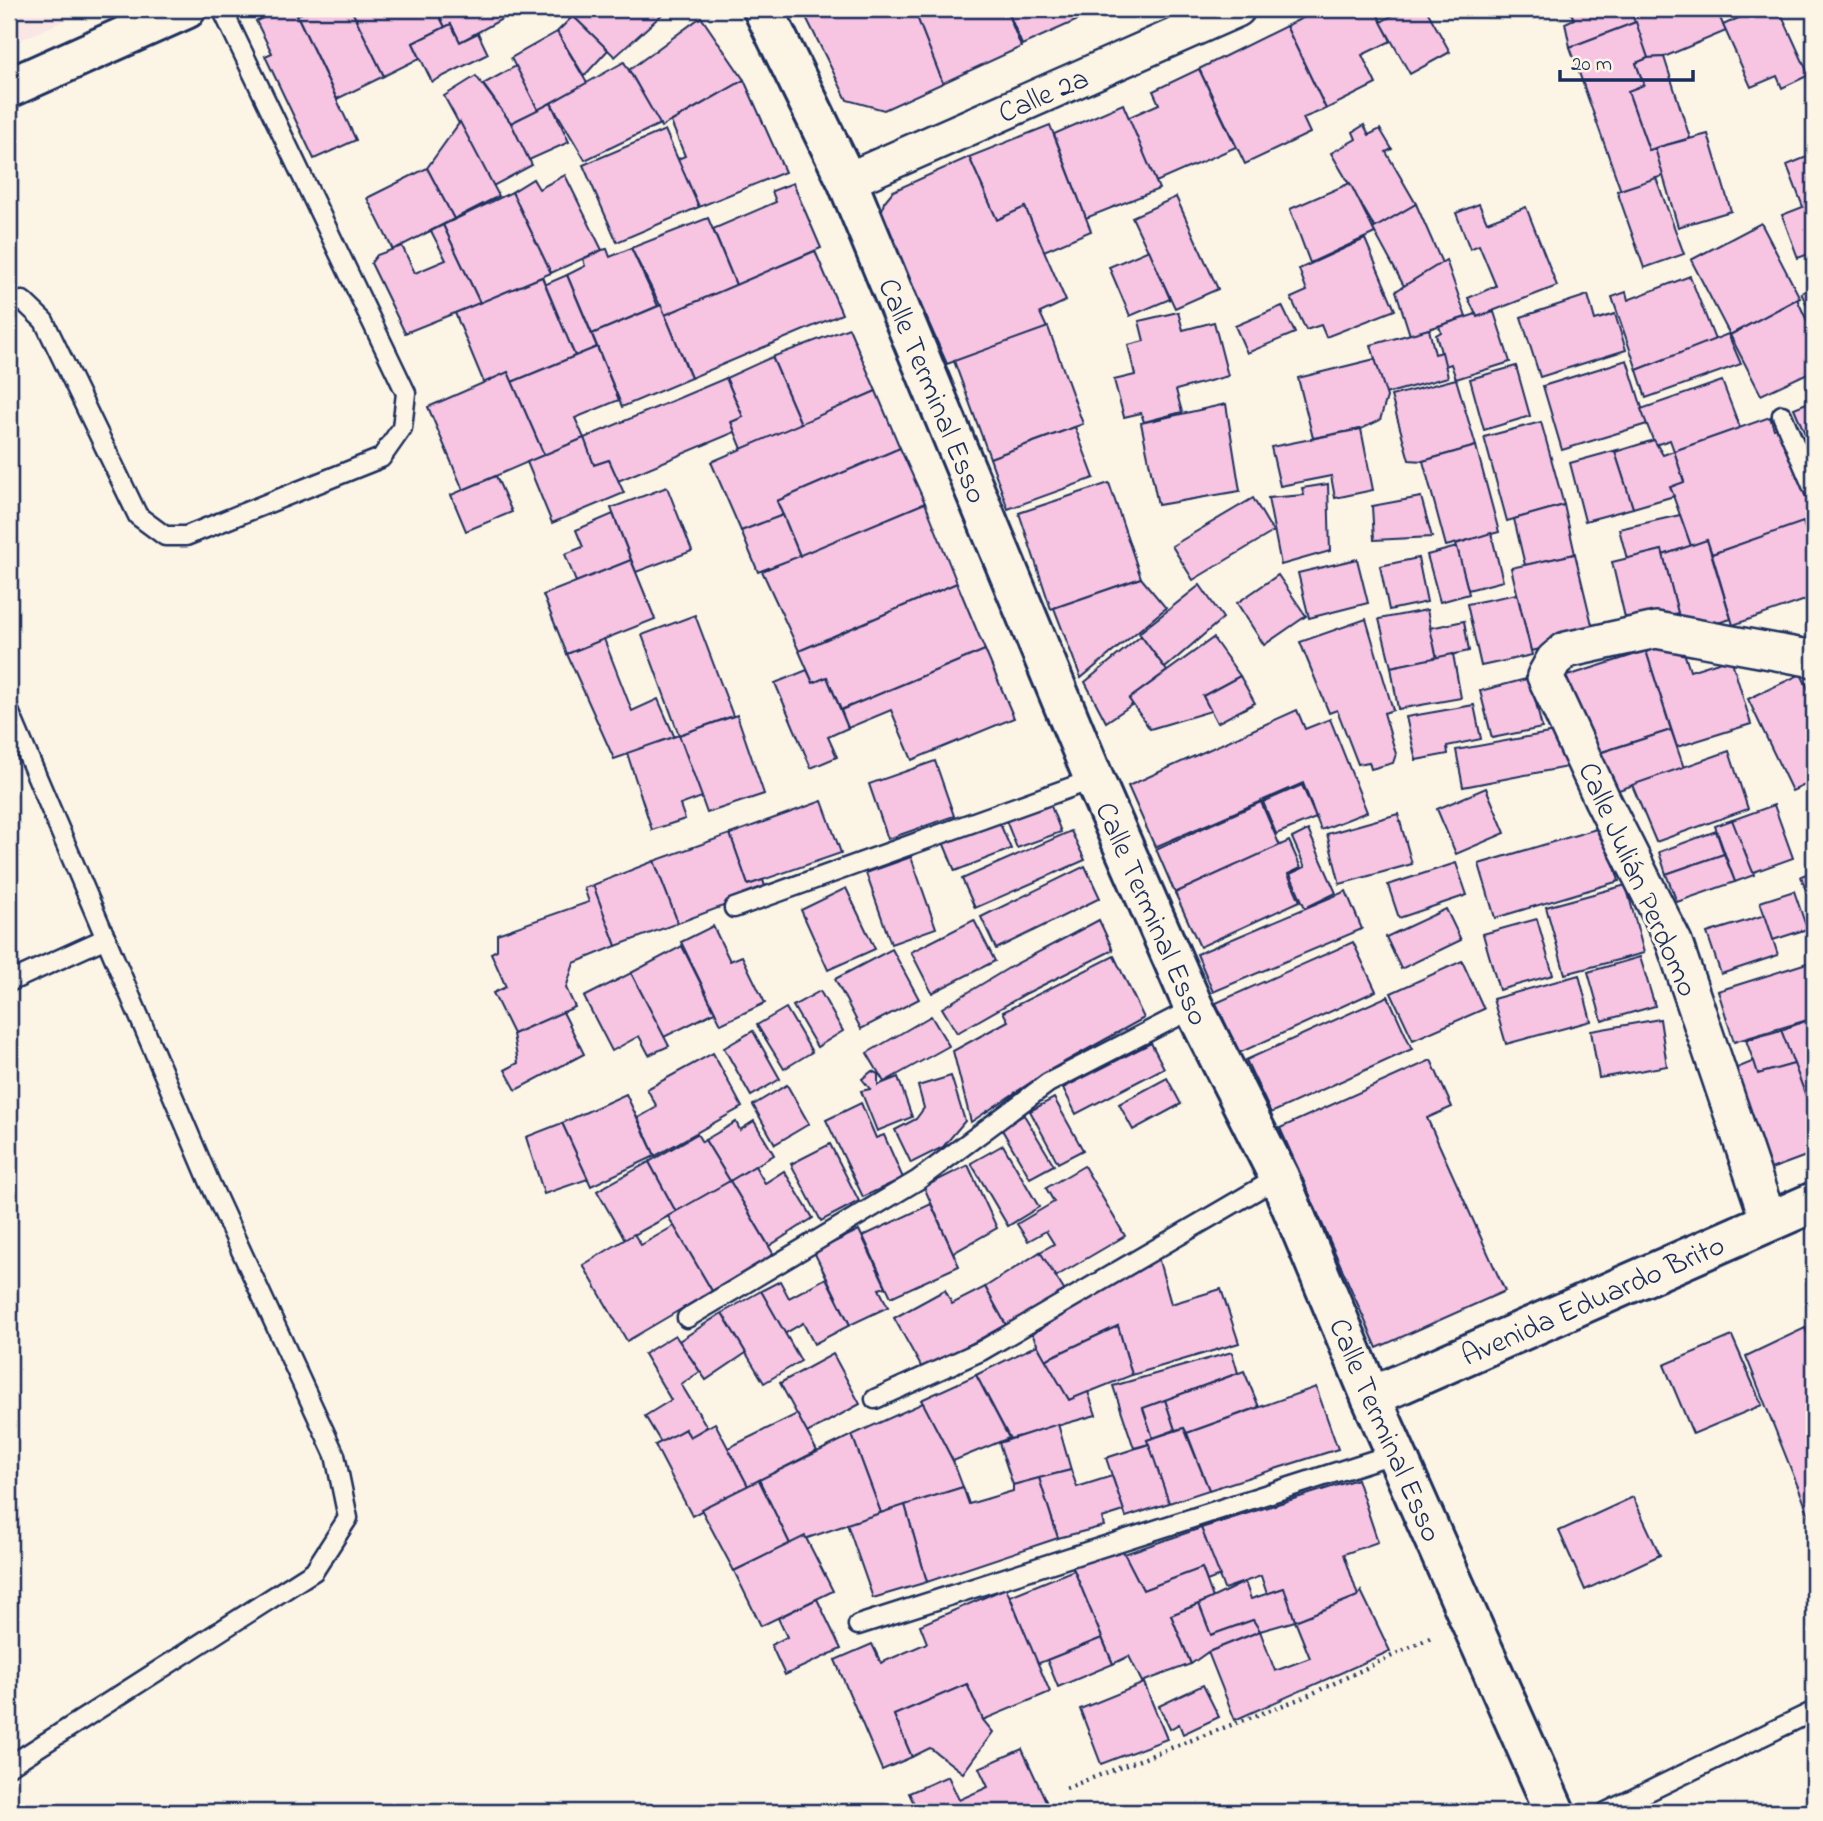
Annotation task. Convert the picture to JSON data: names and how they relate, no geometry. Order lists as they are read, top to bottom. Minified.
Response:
{"streets":{"street":["Calle 2a","Calle Terminal Esso","Calle Julián Perdomo","Avenida Eduardo Brito"]},"crossings":[["Calle 2a","Calle Terminal Esso"],["Calle Terminal Esso","Avenida Eduardo Brito"],["Calle Julián Perdomo","Avenida Eduardo Brito"]],"scale_bar":"20 m"}
